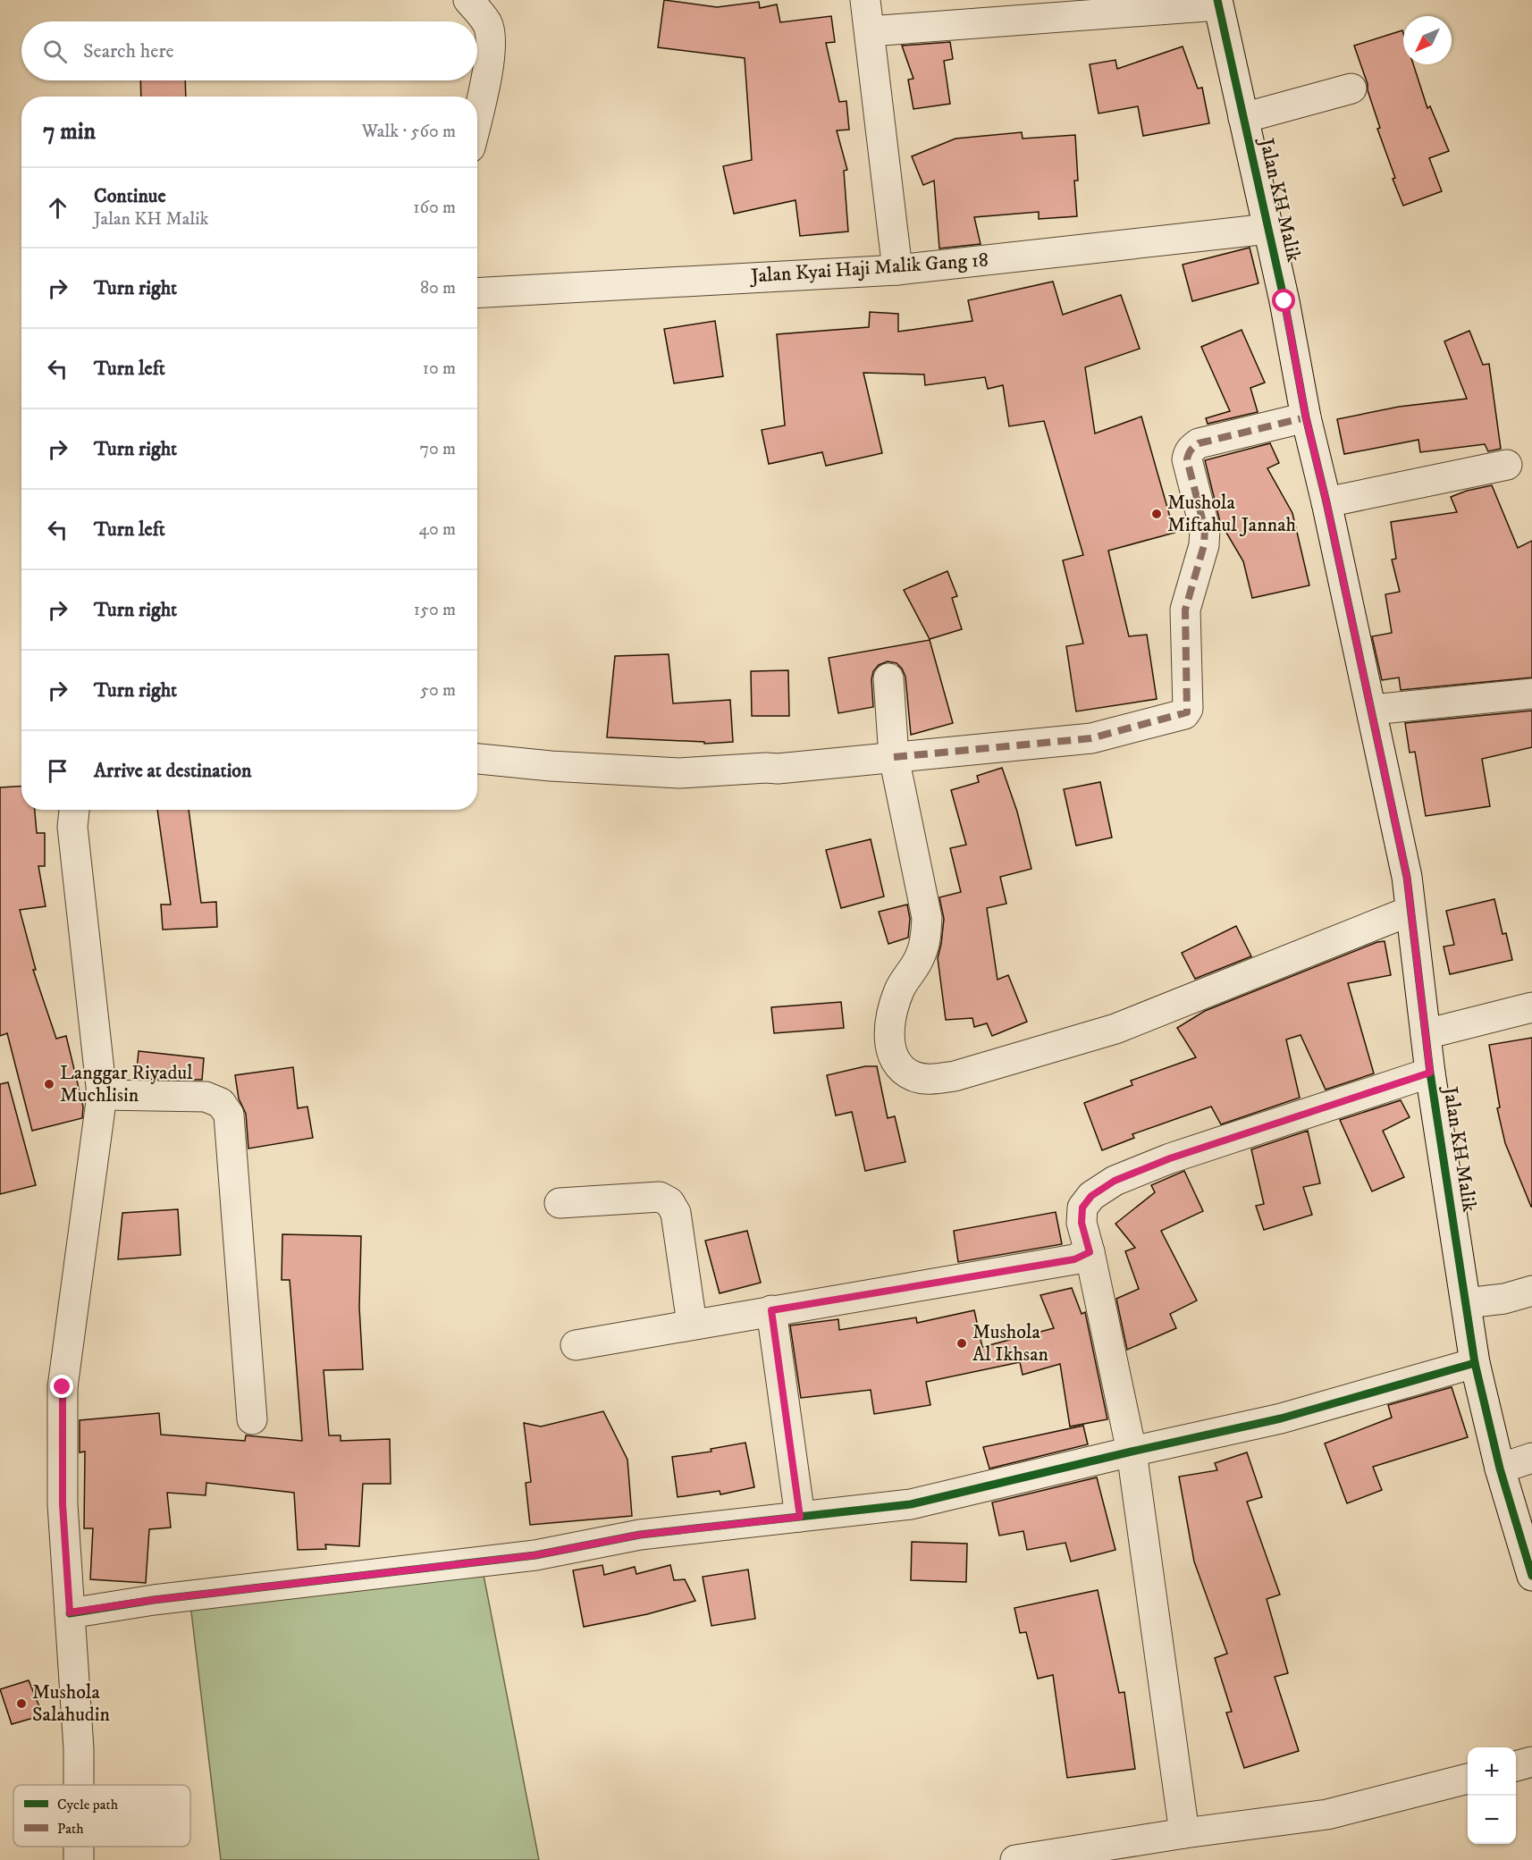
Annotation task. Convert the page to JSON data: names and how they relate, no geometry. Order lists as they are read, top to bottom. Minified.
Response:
{"streets":{"street":["Jalan KH Malik","Jalan Kyai Haji Malik Gang 18"]},"crossings":[["Jalan KH Malik","Jalan Kyai Haji Malik Gang 18"]],"places":["Mushola Miftahul Jannah","Langgar Riyadul Muchlisin","Mushola Al Ikhsan","Mushola Salahudin"],"legend":["Cycle path","Path"],"north":"bottom left","page":{"search":"Search here","heading":["7 min","Walk · 560 m"],"list":[["Continue","Jalan KH Malik","160 m"],["Turn right","80 m"],["Turn left","10 m"],["Turn right","70 m"],["Turn left","40 m"],["Turn right","150 m"],["Turn right","50 m"],"Arrive at destination"],"map_buttons":["+","−"]}}
